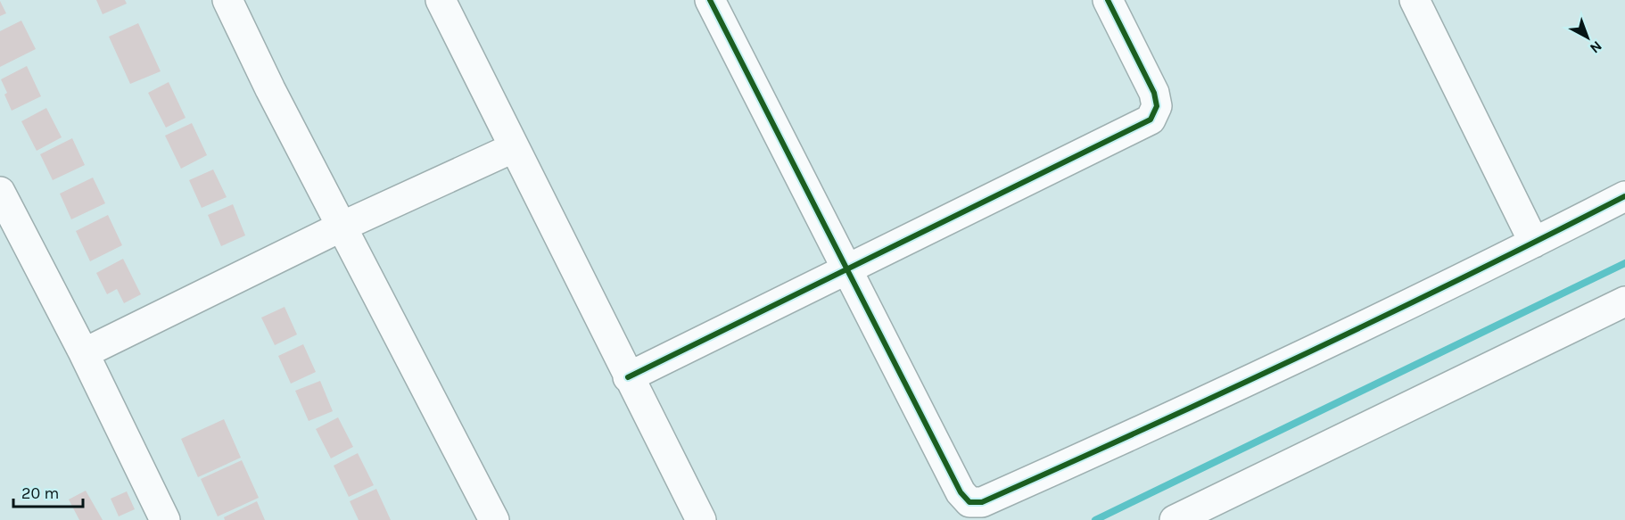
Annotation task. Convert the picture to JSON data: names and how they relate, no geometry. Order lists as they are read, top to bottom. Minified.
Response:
{"scale_bar":"20 m","north":"bottom right"}
